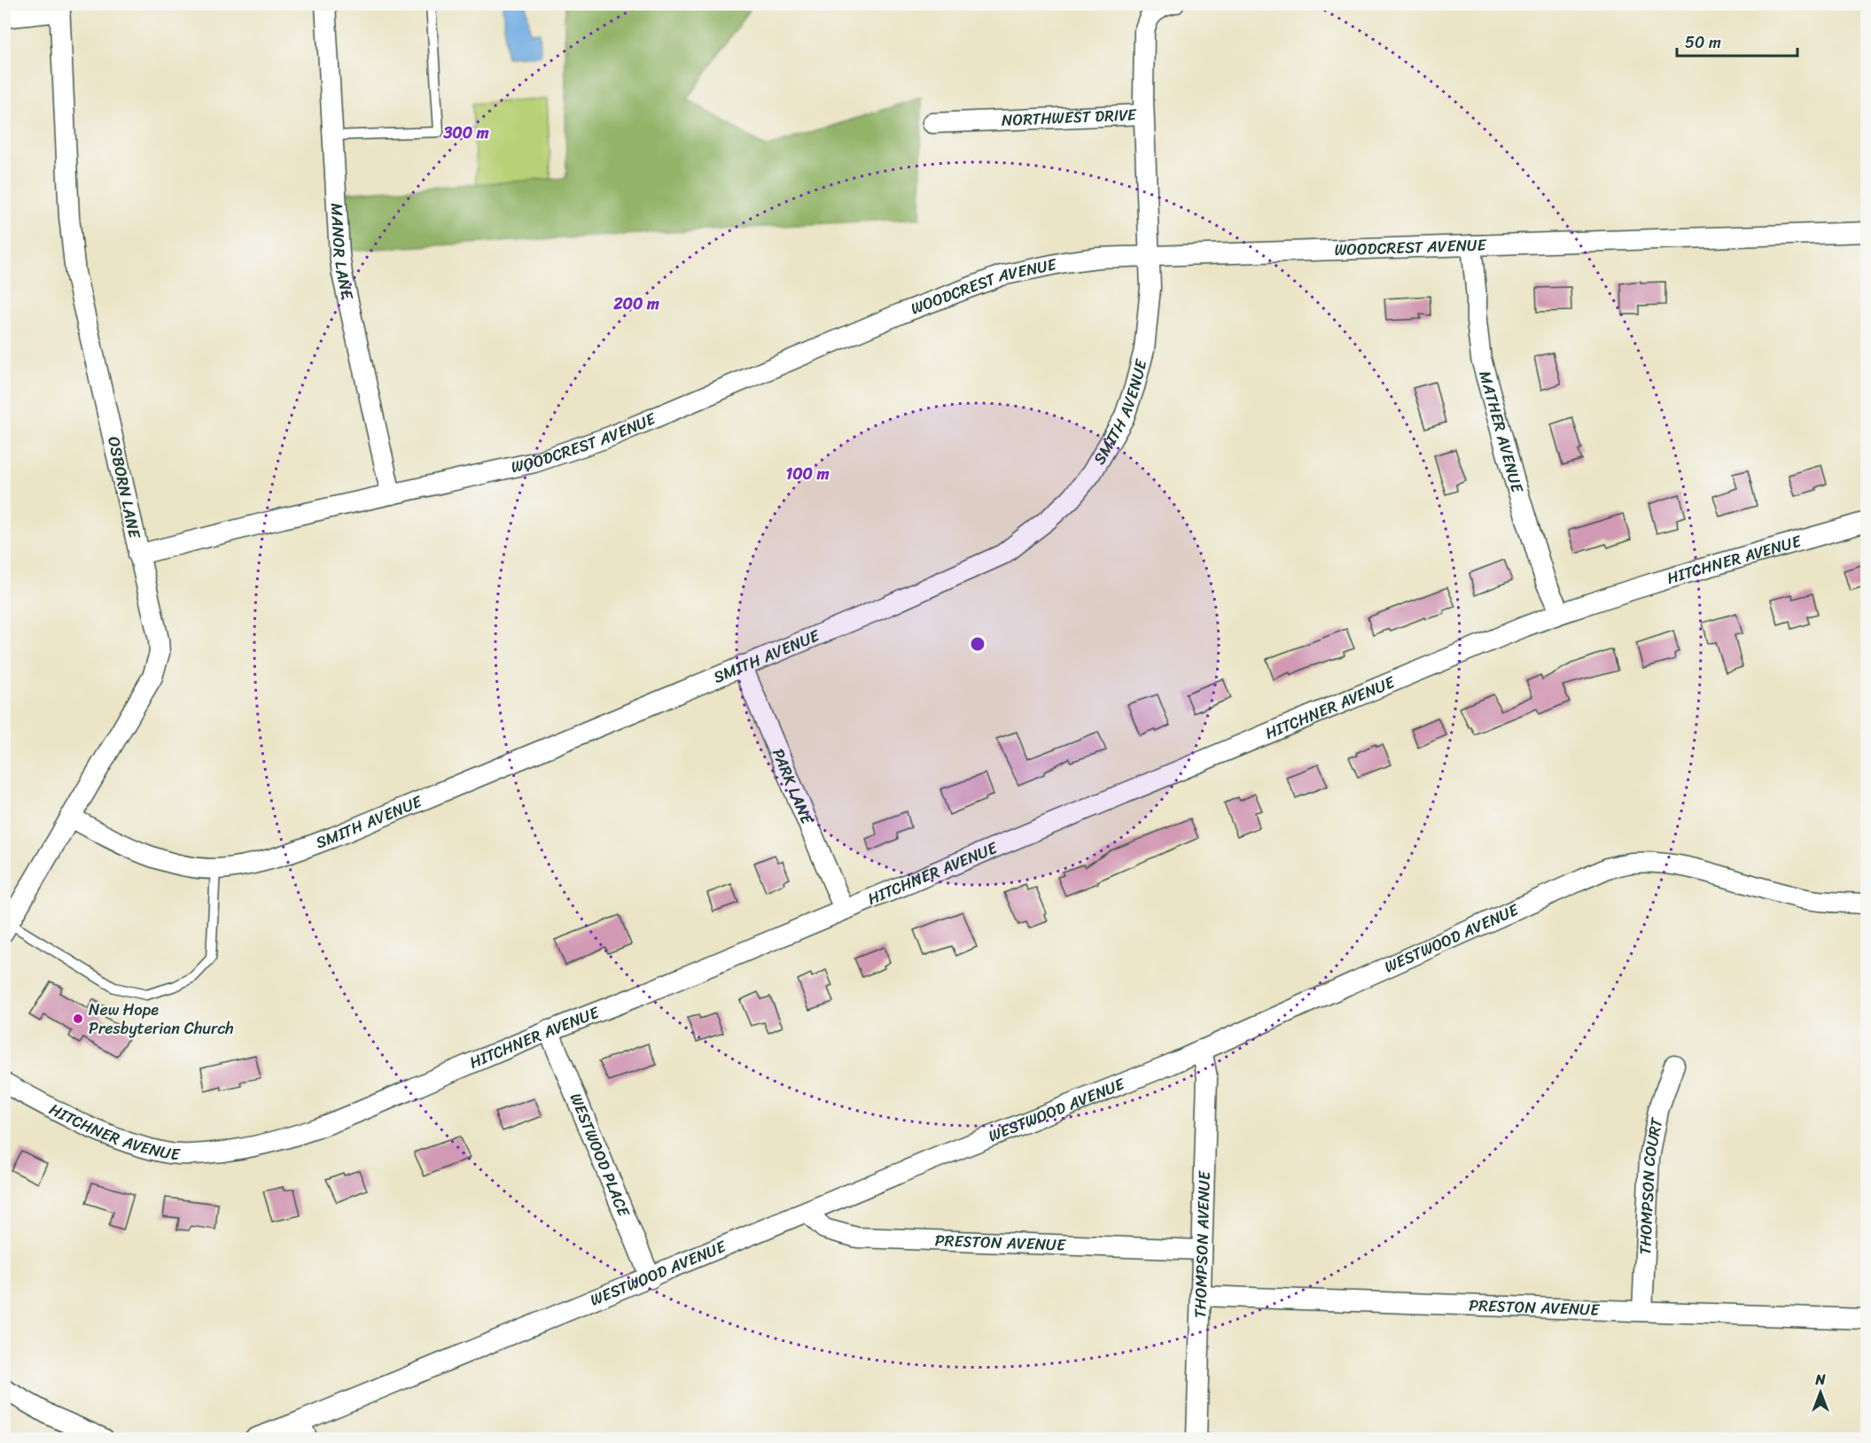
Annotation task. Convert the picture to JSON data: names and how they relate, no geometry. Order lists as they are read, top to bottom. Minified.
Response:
{"streets":{"street":["NORTHWEST DRIVE","WOODCREST AVENUE","MANOR LANE","SMITH AVENUE","MATHER AVENUE","OSBORN LANE","HITCHNER AVENUE","PARK LANE","WESTWOOD AVENUE","WESTWOOD PLACE","THOMPSON COURT","PRESTON AVENUE","THOMPSON AVENUE"]},"crossings":[["NORTHWEST DRIVE","SMITH AVENUE"],["WOODCREST AVENUE","MANOR LANE"],["WOODCREST AVENUE","SMITH AVENUE"],["WOODCREST AVENUE","MATHER AVENUE"],["WOODCREST AVENUE","OSBORN LANE"],["SMITH AVENUE","OSBORN LANE"],["SMITH AVENUE","PARK LANE"],["MATHER AVENUE","HITCHNER AVENUE"],["HITCHNER AVENUE","PARK LANE"],["HITCHNER AVENUE","WESTWOOD PLACE"],["WESTWOOD AVENUE","WESTWOOD PLACE"],["WESTWOOD AVENUE","PRESTON AVENUE"],["WESTWOOD AVENUE","THOMPSON AVENUE"],["THOMPSON COURT","PRESTON AVENUE"],["PRESTON AVENUE","THOMPSON AVENUE"]],"places":["New Hope Presbyterian Church"],"scale_bar":"50 m","north":"top","rings":["300 m","200 m","100 m"]}
